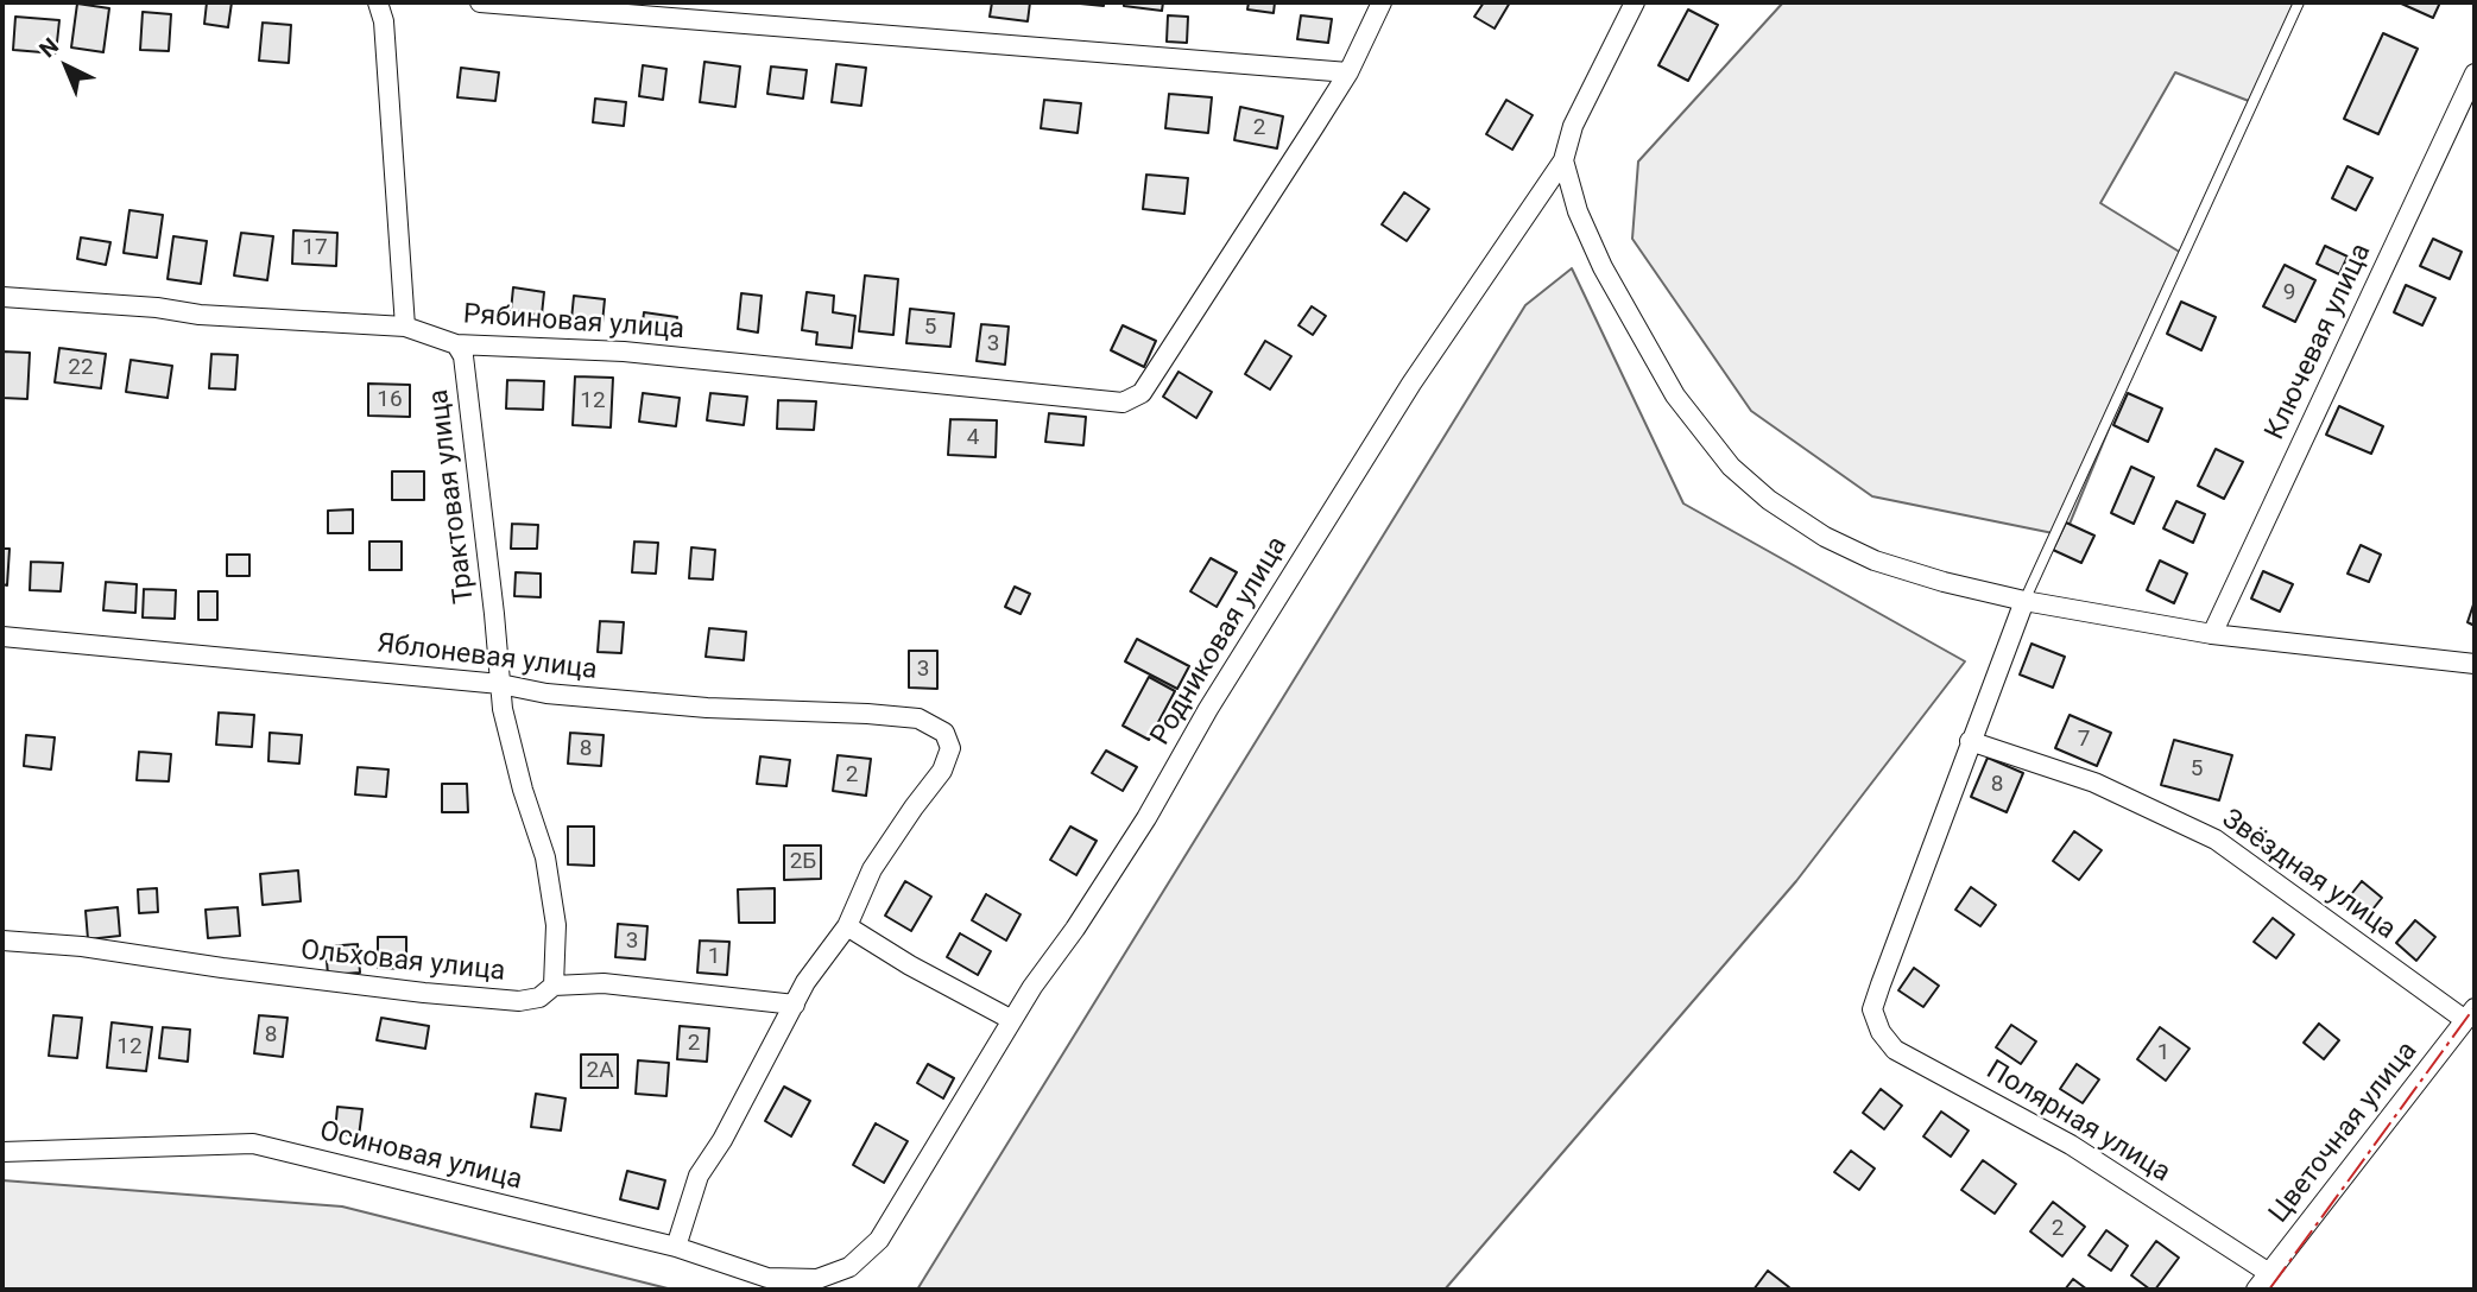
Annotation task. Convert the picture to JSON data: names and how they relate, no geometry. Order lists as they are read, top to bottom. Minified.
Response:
{"streets":{"street":["Рябиновая улица","Ключевая улица","Трактовая улица","Родниковая улица","Яблоневая улица","Звёздная улица","Ольховая улица","Полярная улица","Цветочная улица","Осиновая улица"]},"crossings":[["Рябиновая улица","Трактовая улица"],["Трактовая улица","Яблоневая улица"],["Трактовая улица","Ольховая улица"],["Родниковая улица","Осиновая улица"],["Звёздная улица","Полярная улица"],["Звёздная улица","Цветочная улица"],["Полярная улица","Цветочная улица"]],"house_numbers":["2","17","9","5","3","22","16","12","4","3","7","8","5","2","8","2Б","3","1","8","2","12","1","2А","2"],"north":"top left"}
